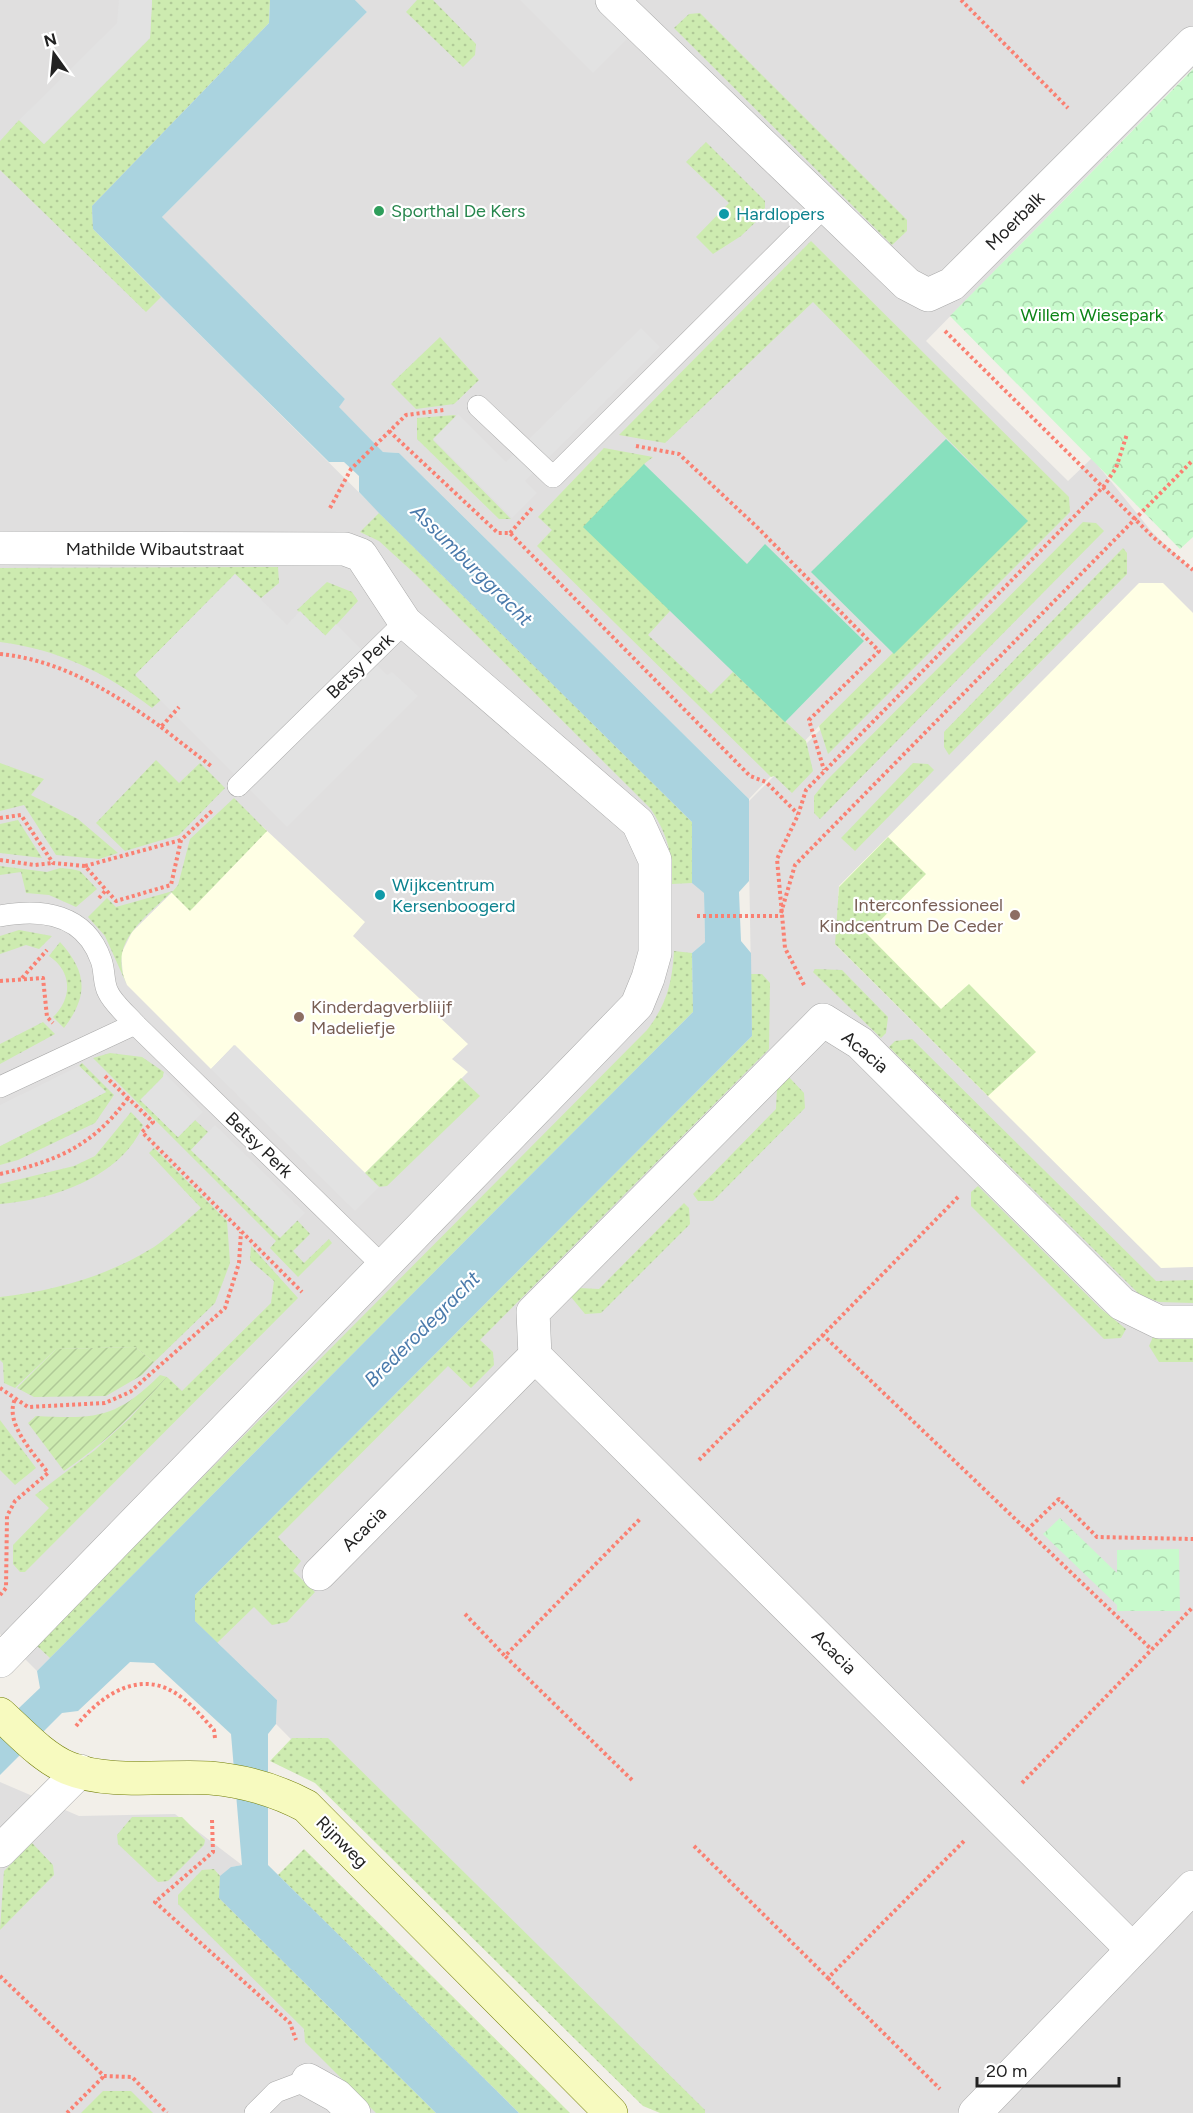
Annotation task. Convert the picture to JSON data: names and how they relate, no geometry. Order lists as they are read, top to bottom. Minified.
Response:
{"streets":{"street":["Moerbalk","Mathilde Wibautstraat","Acacia","Rijnweg"],"lane":["Betsy Perk"]},"crossings":[["Mathilde Wibautstraat","Betsy Perk"]],"water":["Assumburggracht","Brederodegracht"],"parks":["Willem Wiesepark"],"places":["Sporthal De Kers","Hardlopers","Wijkcentrum Kersenboogerd","Interconfessioneel Kindcentrum De Ceder","Kinderdagverbliijf Madeliefje"],"scale_bar":"20 m","north":"top"}
